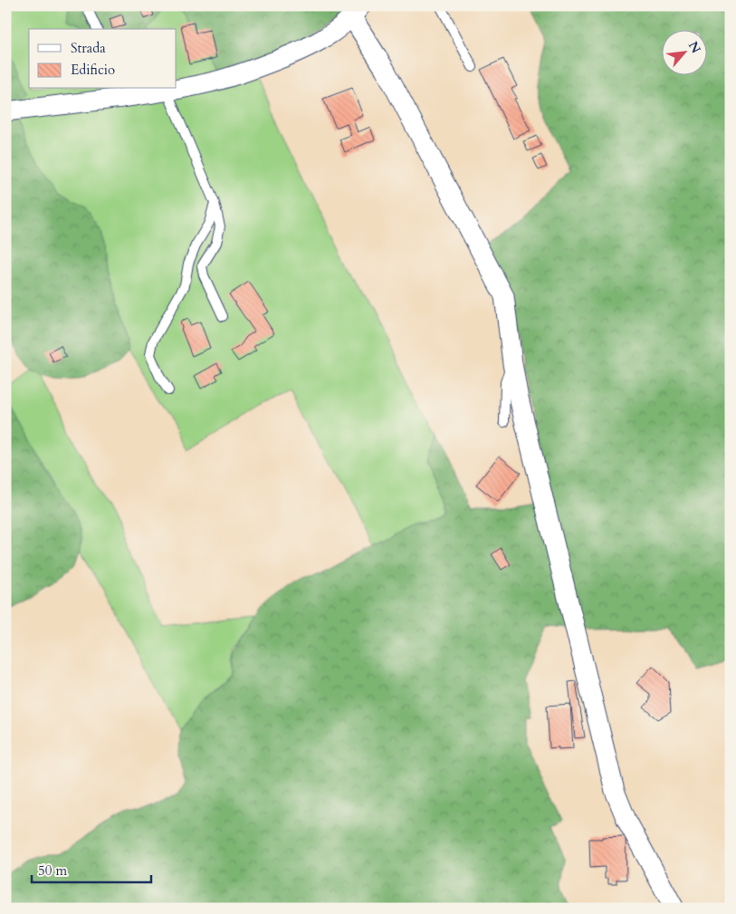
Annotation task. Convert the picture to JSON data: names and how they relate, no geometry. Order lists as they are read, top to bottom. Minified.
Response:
{"legend":["Strada","Edificio"],"scale_bar":"50 m","north":"top right"}
